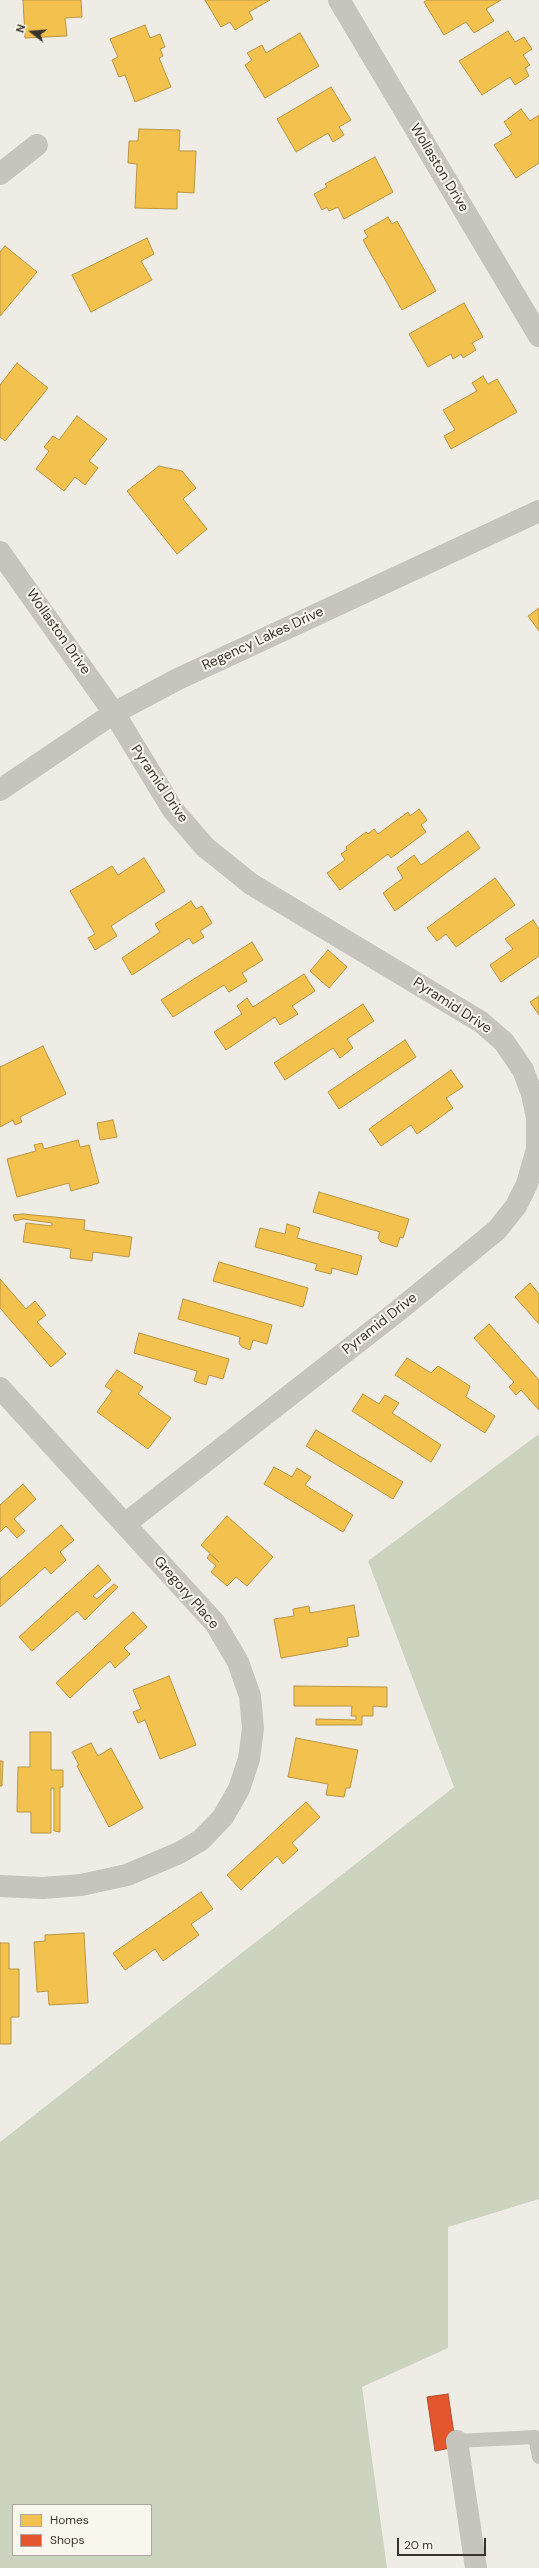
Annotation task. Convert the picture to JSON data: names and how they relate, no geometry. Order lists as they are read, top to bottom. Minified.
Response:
{"streets":{"street":["Wollaston Drive","Regency Lakes Drive","Pyramid Drive","Gregory Place"]},"crossings":[["Wollaston Drive","Regency Lakes Drive"],["Wollaston Drive","Pyramid Drive"],["Regency Lakes Drive","Pyramid Drive"],["Pyramid Drive","Gregory Place"]],"legend":["Homes","Shops"],"scale_bar":"20 m","north":"left"}
